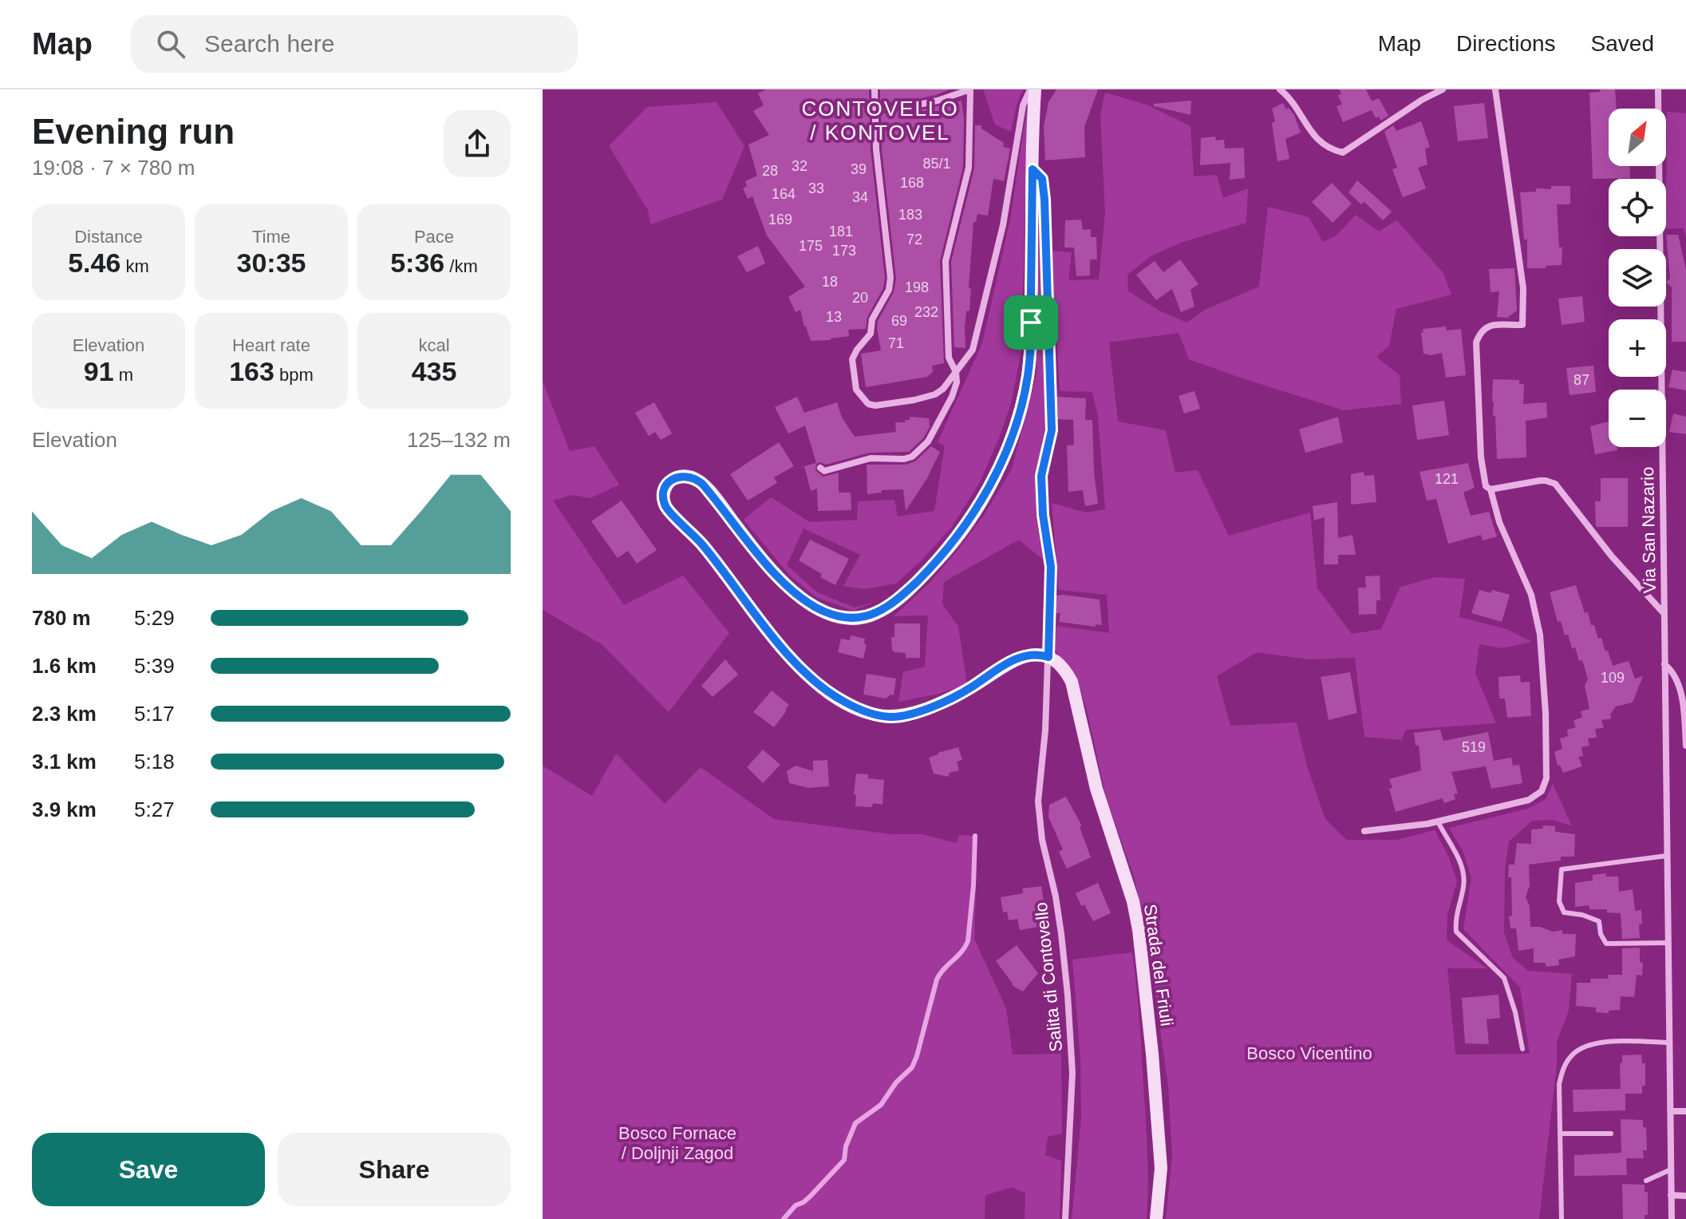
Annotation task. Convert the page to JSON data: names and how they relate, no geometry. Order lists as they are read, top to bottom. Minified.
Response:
{"streets":{"main road":["Strada del Friuli"],"street":["Via San Nazario","Salita di Contovello"]},"crossings":[["Strada del Friuli","Salita di Contovello"]],"districts":["CONTOVELLO / KONTOVEL"],"parks":["Bosco Vicentino","Bosco Fornace / Doljnji Zagod"],"house_numbers":["85/1","32","39","28","168","33","164","34","183","169","181","72","175","173","18","198","20","232","13","69","71","87","121","109","519"],"north":"top right","page":{"header":"Map","search":"Search here","nav":["Map","Directions","Saved"],"heading":["Evening run","19:08 · 7 × 780 m"],"map_buttons":["+","−"],"stats":[["Distance","5.46 km"],["Time","30:35"],["Pace","5:36 /km"],["Elevation","91 m"],["Heart rate","163 bpm"],["kcal","435"]],"chart":["Elevation","125–132 m"],"list":[{"name":"780 m","note":"5:29"},{"name":"1.6 km","note":"5:39"},{"name":"2.3 km","note":"5:17"},{"name":"3.1 km","note":"5:18"},{"name":"3.9 km","note":"5:27"}],"buttons":["Save","Share"]}}
